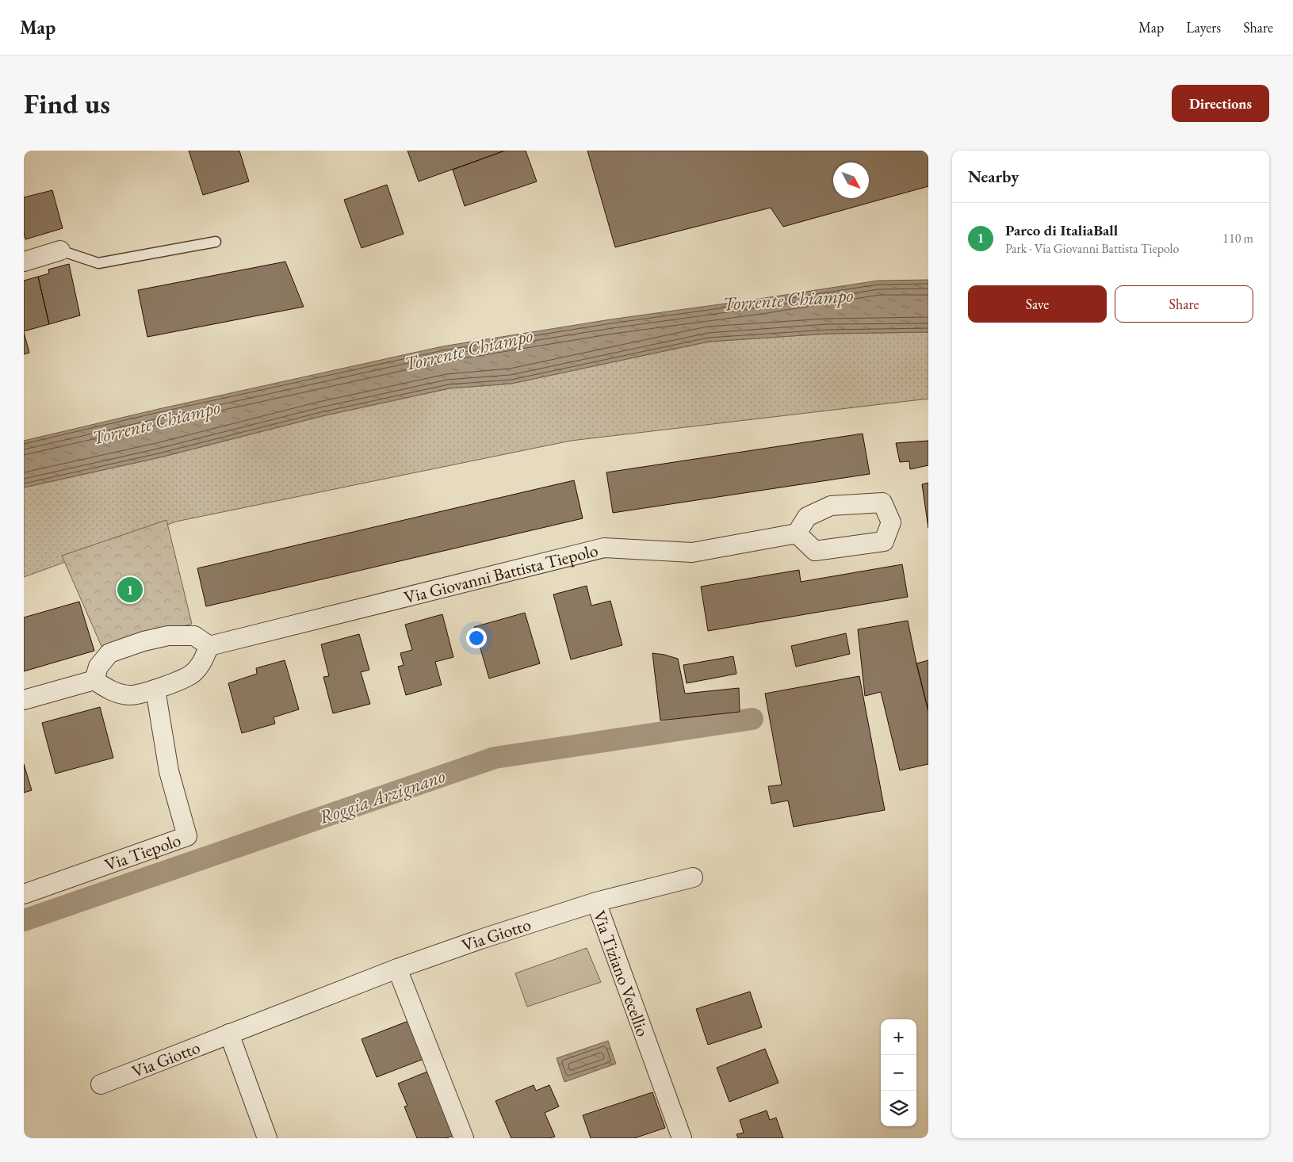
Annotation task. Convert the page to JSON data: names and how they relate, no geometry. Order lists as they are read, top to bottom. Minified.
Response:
{"streets":{"street":["Via Giovanni Battista Tiepolo","Via Tiepolo","Via Giotto","Via Tiziano Vecellio"]},"crossings":[["Via Giotto","Via Tiziano Vecellio"]],"water":["Torrente Chiampo","Roggia Arzignano"],"north":"bottom right","page":{"header":"Map","nav":["Map","Layers","Share"],"buttons":["Directions",["Save","Share"]],"title":"Find us","heading":"Nearby","list":[{"mark":"1","name":"Parco di ItaliaBall","note":"Park · Via Giovanni Battista Tiepolo","value":"110 m"}],"pins":"1","map_buttons":["+","−"]}}
